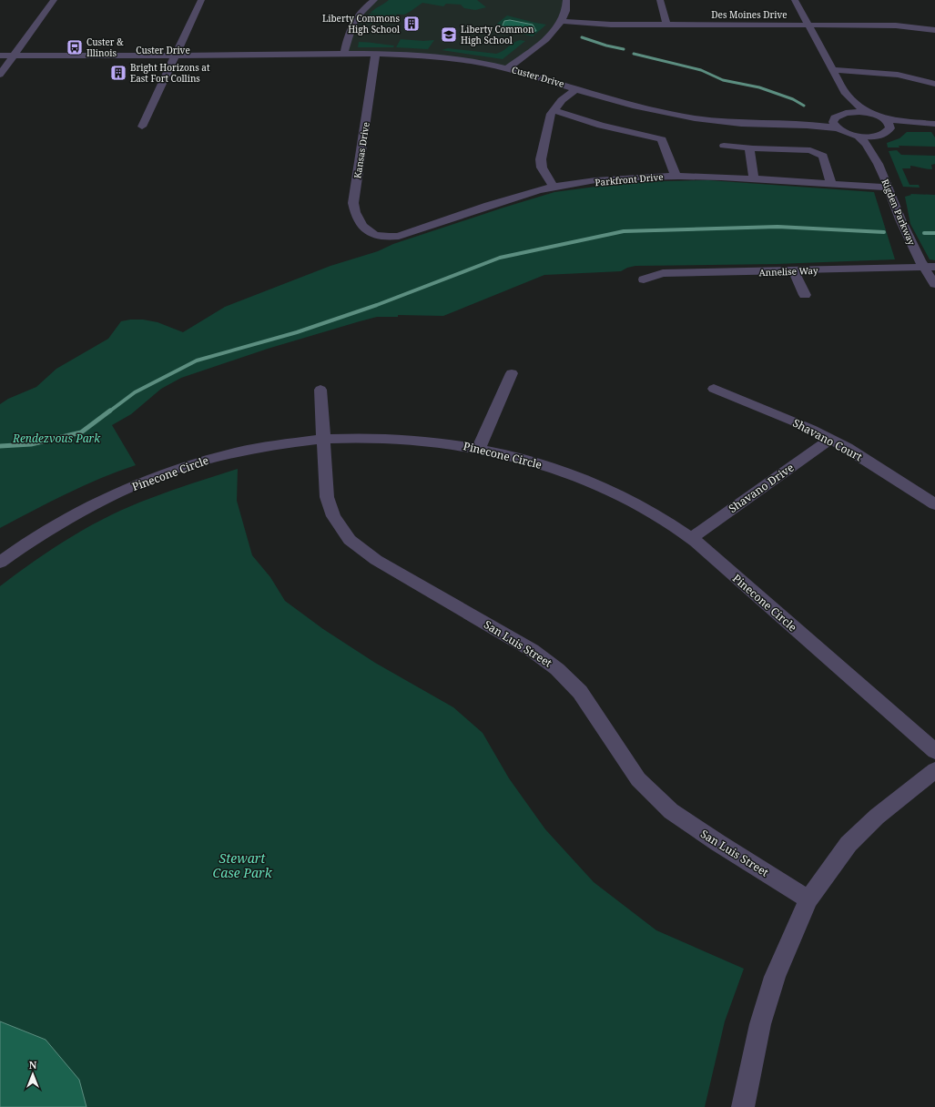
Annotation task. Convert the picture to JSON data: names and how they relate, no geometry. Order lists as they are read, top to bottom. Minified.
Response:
{"streets":{"street":["Des Moines Drive","Custer Drive","Kansas Drive","Parkfront Drive","Rigden Parkway","Annelise Way","Shavano Court","Pinecone Circle","Shavano Drive","San Luis Street"]},"crossings":[["Custer Drive","Kansas Drive"],["Custer Drive","Rigden Parkway"],["Kansas Drive","Parkfront Drive"],["Parkfront Drive","Rigden Parkway"],["Rigden Parkway","Annelise Way"],["Shavano Court","Shavano Drive"],["Pinecone Circle","Shavano Drive"],["Pinecone Circle","San Luis Street"]],"parks":["Rendezvous Park","Stewart Case Park"],"places":{"building":["Liberty Commons High School","Bright Horizons at East Fort Collins"],"school or university":["Liberty Common High School"],"bus stop":["Custer & Illinois"]},"north":"top"}
